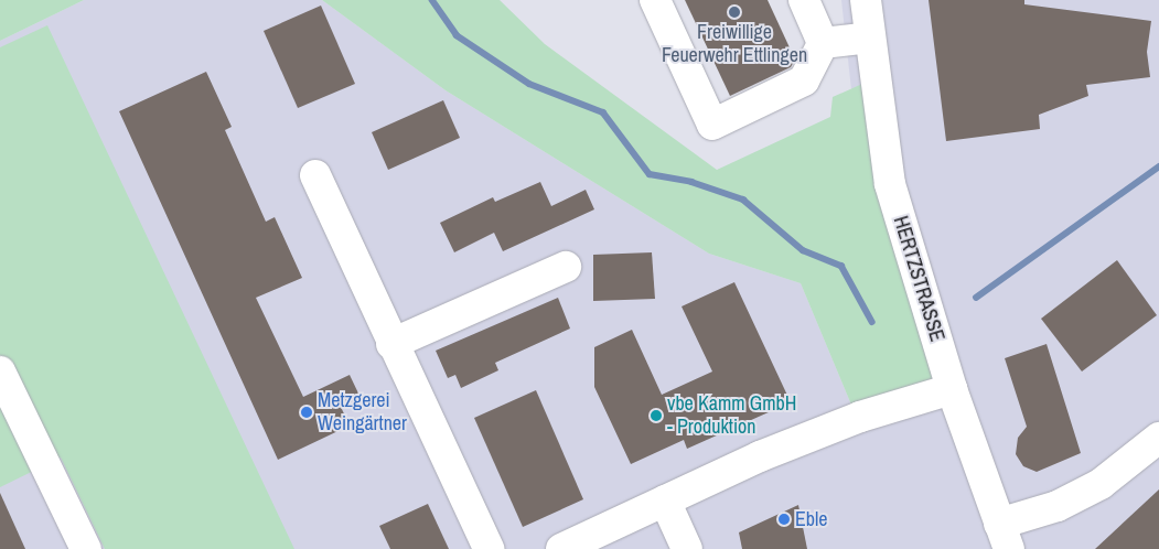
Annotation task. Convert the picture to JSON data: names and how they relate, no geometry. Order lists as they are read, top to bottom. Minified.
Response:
{"streets":{"street":["HERTZSTRASSE"]},"places":["Freiwillige Feuerwehr Ettlingen","Metzgerei Weingärtner","vbe Kamm GmbH - Produktion","Eble"]}
